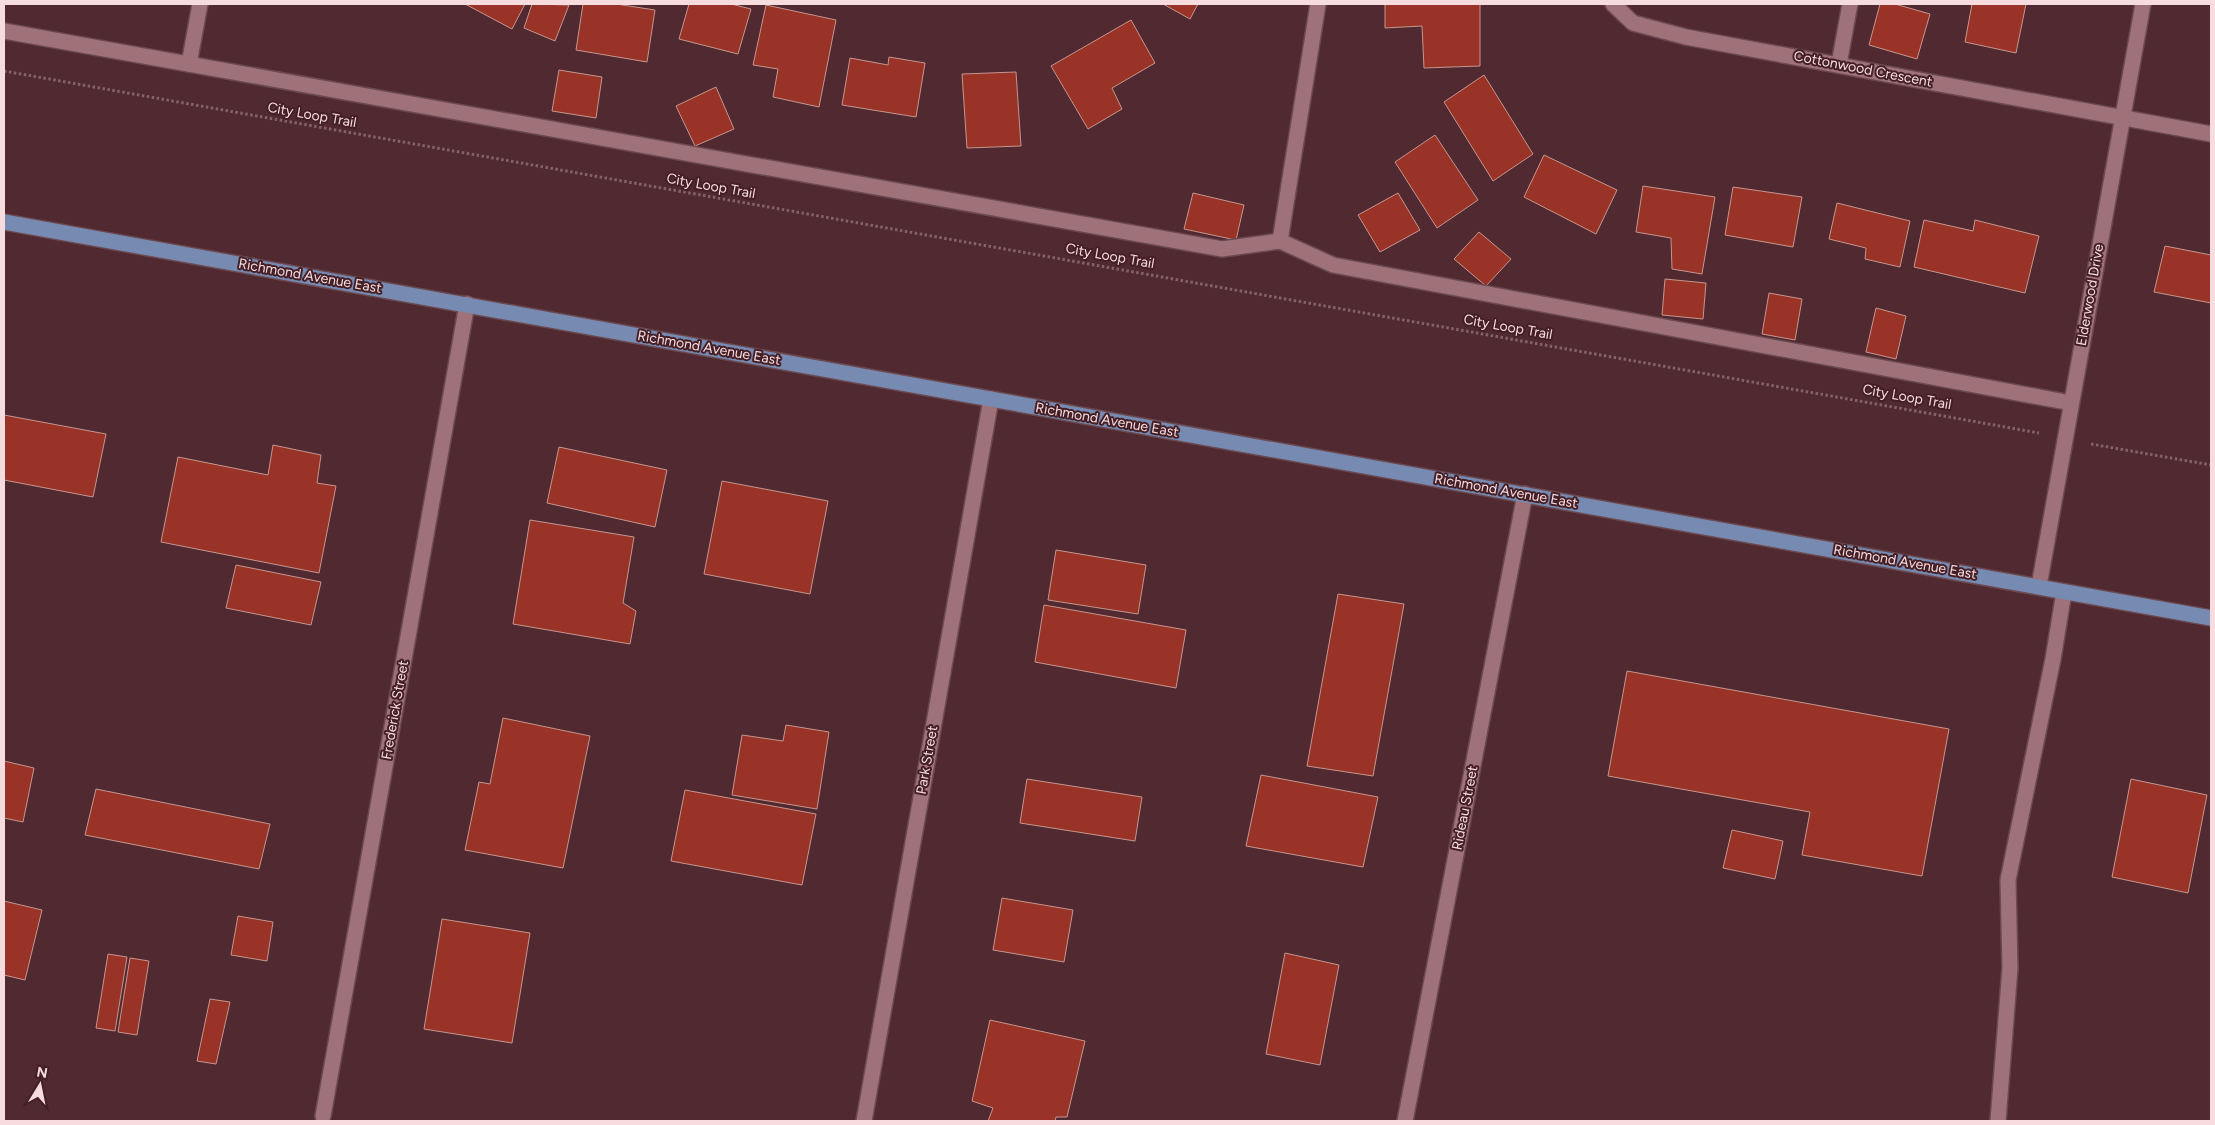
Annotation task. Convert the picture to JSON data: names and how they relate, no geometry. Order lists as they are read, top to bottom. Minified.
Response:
{"streets":{"main road":["Richmond Avenue East"],"street":["Cottonwood Crescent","Elderwood Drive","Frederick Street","Park Street","Rideau Street"],"path":["City Loop Trail"]},"crossings":[["Cottonwood Crescent","Elderwood Drive"],["City Loop Trail","Elderwood Drive"],["Richmond Avenue East","Elderwood Drive"],["Richmond Avenue East","Frederick Street"],["Richmond Avenue East","Park Street"],["Richmond Avenue East","Rideau Street"]],"north":"top"}
